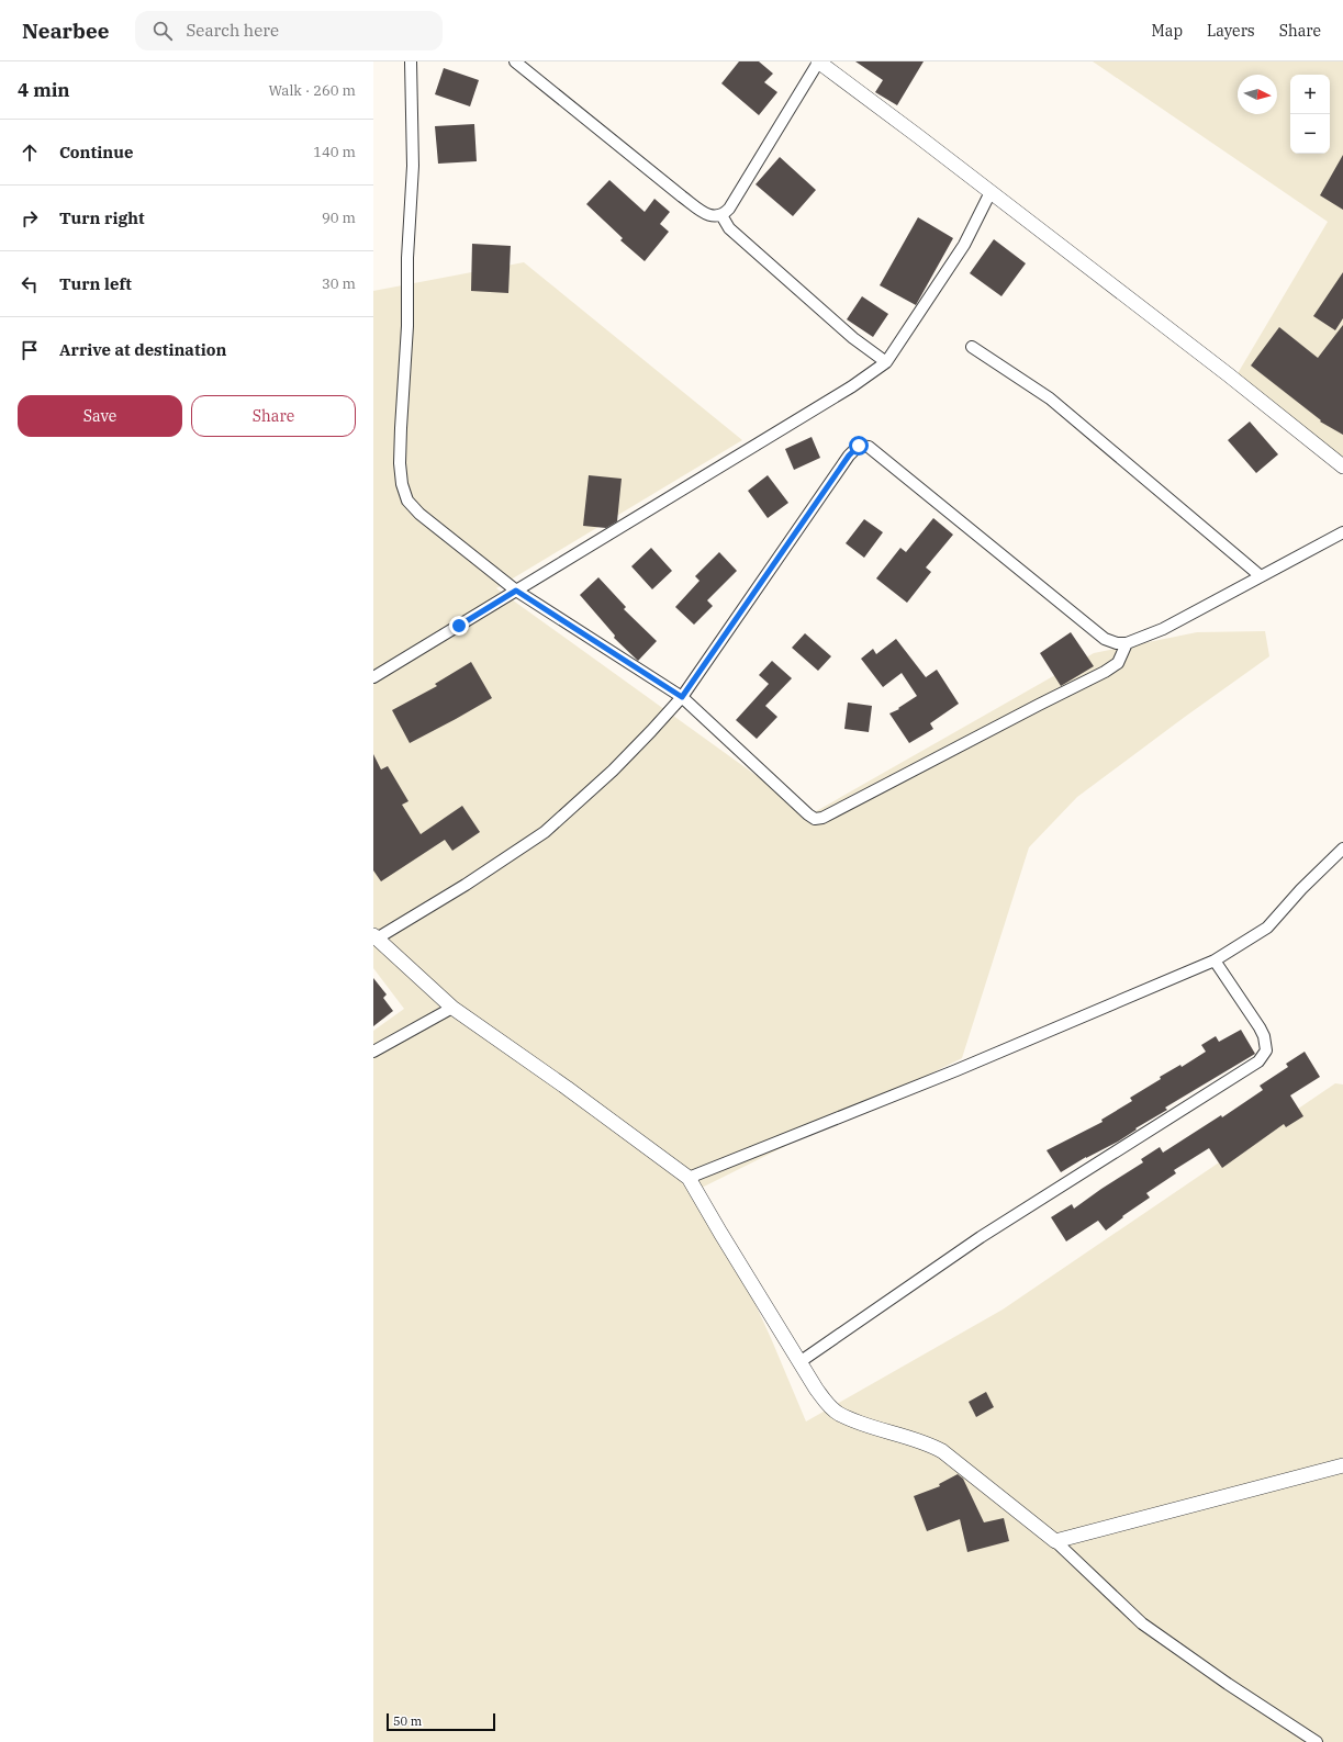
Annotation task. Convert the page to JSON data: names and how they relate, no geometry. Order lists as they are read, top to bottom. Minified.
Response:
{"scale_bar":"50 m","north":"right","page":{"header":"Nearbee","search":"Search here","nav":["Map","Layers","Share"],"heading":["4 min","Walk · 260 m"],"map_buttons":["+","−"],"list":[["Continue","140 m"],["Turn right","90 m"],["Turn left","30 m"],"Arrive at destination"],"buttons":["Save","Share"],"scale":"50 m"}}
